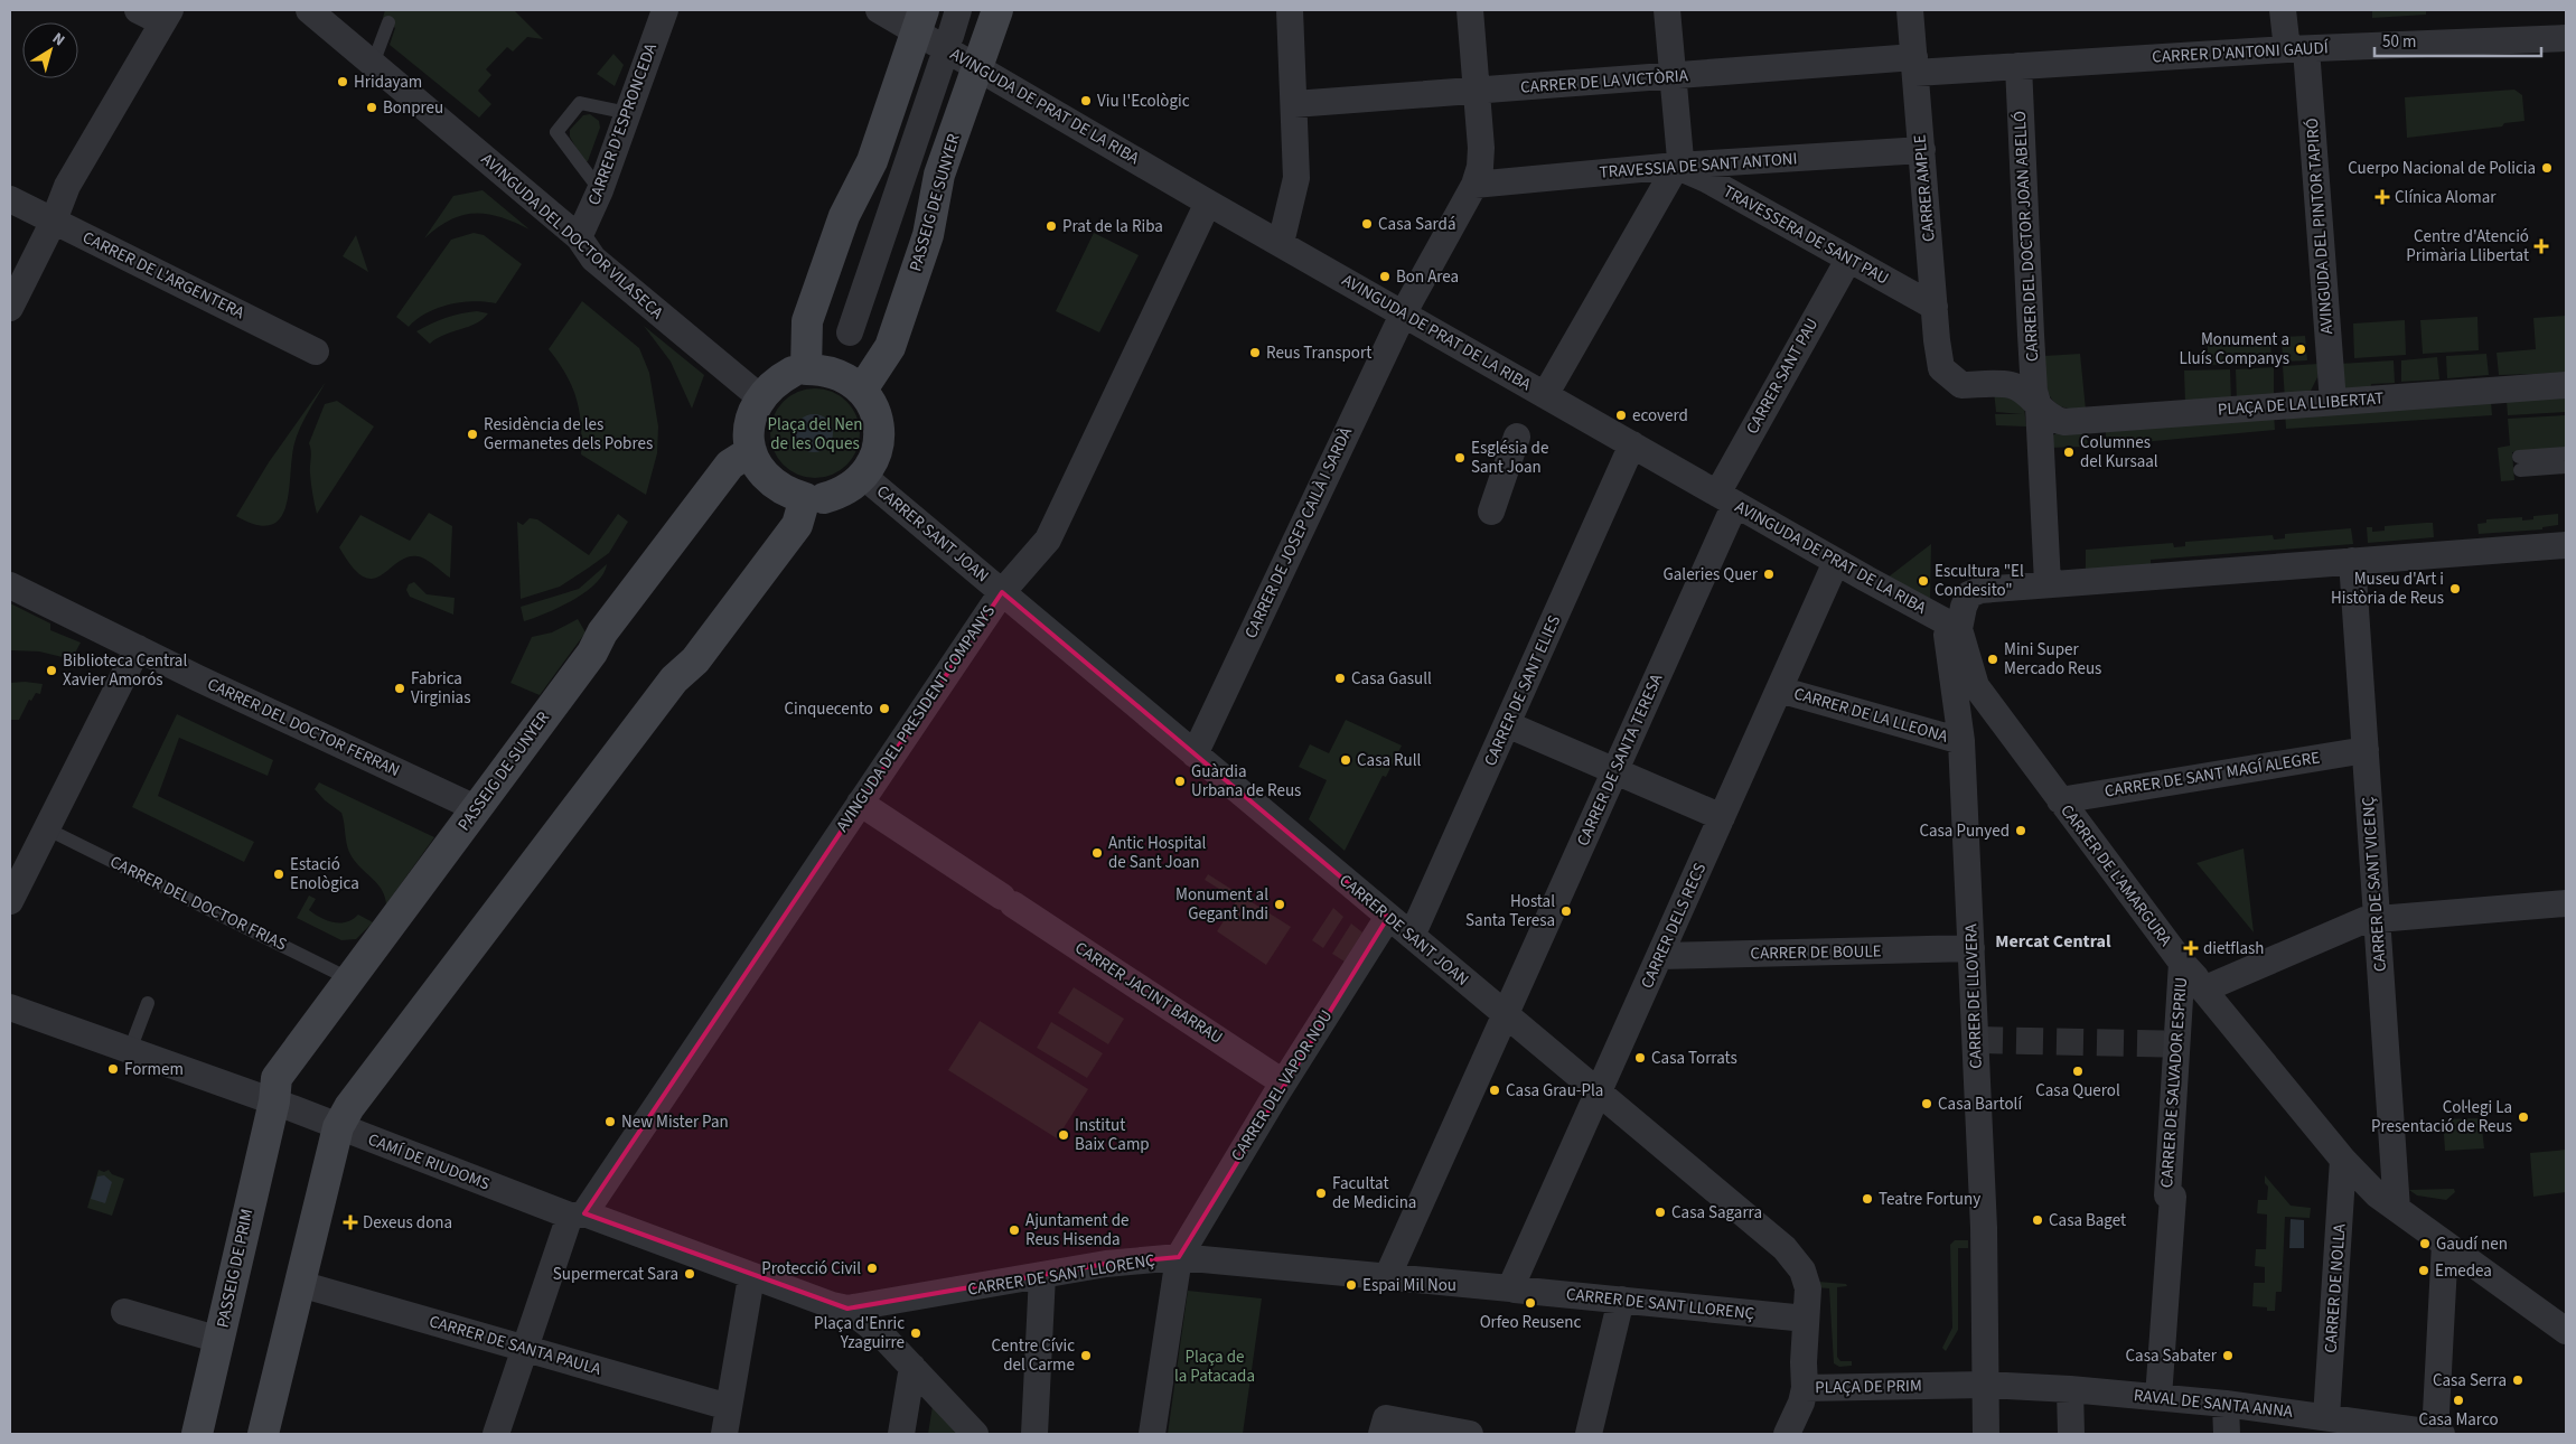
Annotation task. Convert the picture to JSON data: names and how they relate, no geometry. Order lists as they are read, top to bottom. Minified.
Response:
{"streets":{"street":["CARRER D'ANTONI GAUDÍ","CARRER DE LA VICTÒRIA","AVINGUDA DE PRAT DE LA RIBA","CARRER D’ESPRONCEDA","TRAVESSIA DE SANT ANTONI","CARRER AMPLE","PASSEIG DE SUNYER","AVINGUDA DEL PINTOR TAPIRÓ","TRAVESSERA DE SANT PAU","AVINGUDA DEL DOCTOR VILASECA","CARRER DEL DOCTOR JOAN ABELLÓ","CARRER DE L'ARGENTERA","CARRER SANT PAU","PLAÇA DE LA LLIBERTAT","CARRER DE JOSEP CAILÀ I SARDÀ","CARRER SANT JOAN","CARRER DE SANT ELIES","CARRER DE LA LLEONA","AVINGUDA DEL PRESIDENT COMPANYS","CARRER DEL DOCTOR FERRAN","CARRER DE SANTA TERESA","CARRER DE SANT MAGÍ ALEGRE","CARRER DE L'AMARGURA","CARRER DE SANT VICENÇ","CARRER DELS RECS","CARRER DE SANT JOAN","CARRER DE BOULE","CARRER JACINT BARRAU","CARRER DE LLOVERA","CARRER DE SALVADOR ESPRIU","CARRER DEL VAPOR NOU","CAMÍ DE RIUDOMS","PASSEIG DE PRIM","CARRER DE SANT LLORENÇ","CARRER DE NOLLA","CARRER DE SANTA PAULA","PLAÇA DE PRIM","RAVAL DE SANTA ANNA"],"lane":["CARRER DEL DOCTOR FRIAS"]},"crossings":[["CARRER D'ANTONI GAUDÍ","CARRER DE LA VICTÒRIA"],["CARRER D'ANTONI GAUDÍ","CARRER AMPLE"],["CARRER D'ANTONI GAUDÍ","AVINGUDA DEL PINTOR TAPIRÓ"],["CARRER D'ANTONI GAUDÍ","CARRER DEL DOCTOR JOAN ABELLÓ"],["CARRER DE LA VICTÒRIA","CARRER AMPLE"],["CARRER DE LA VICTÒRIA","CARRER DE JOSEP CAILÀ I SARDÀ"],["AVINGUDA DE PRAT DE LA RIBA","PASSEIG DE SUNYER"],["AVINGUDA DE PRAT DE LA RIBA","CARRER SANT PAU"],["AVINGUDA DE PRAT DE LA RIBA","CARRER DE JOSEP CAILÀ I SARDÀ"],["AVINGUDA DE PRAT DE LA RIBA","CARRER DE SANT ELIES"],["AVINGUDA DE PRAT DE LA RIBA","AVINGUDA DEL PRESIDENT COMPANYS"],["AVINGUDA DE PRAT DE LA RIBA","CARRER DE SANTA TERESA"],["AVINGUDA DE PRAT DE LA RIBA","CARRER DE L'AMARGURA"],["AVINGUDA DE PRAT DE LA RIBA","CARRER DELS RECS"],["AVINGUDA DE PRAT DE LA RIBA","CARRER DE LLOVERA"],["CARRER D’ESPRONCEDA","AVINGUDA DEL DOCTOR VILASECA"],["TRAVESSIA DE SANT ANTONI","CARRER AMPLE"],["TRAVESSIA DE SANT ANTONI","TRAVESSERA DE SANT PAU"],["TRAVESSIA DE SANT ANTONI","CARRER DE JOSEP CAILÀ I SARDÀ"],["CARRER AMPLE","TRAVESSERA DE SANT PAU"],["CARRER AMPLE","PLAÇA DE LA LLIBERTAT"],["PASSEIG DE SUNYER","AVINGUDA DEL DOCTOR VILASECA"],["PASSEIG DE SUNYER","CARRER SANT JOAN"],["PASSEIG DE SUNYER","CARRER DEL DOCTOR FERRAN"],["PASSEIG DE SUNYER","CARRER DEL DOCTOR FRIAS"],["PASSEIG DE SUNYER","CAMÍ DE RIUDOMS"],["PASSEIG DE SUNYER","PASSEIG DE PRIM"],["AVINGUDA DEL PINTOR TAPIRÓ","PLAÇA DE LA LLIBERTAT"],["TRAVESSERA DE SANT PAU","CARRER SANT PAU"],["AVINGUDA DEL DOCTOR VILASECA","CARRER SANT JOAN"],["CARRER DEL DOCTOR JOAN ABELLÓ","PLAÇA DE LA LLIBERTAT"],["CARRER SANT PAU","CARRER DE SANTA TERESA"],["CARRER DE JOSEP CAILÀ I SARDÀ","CARRER DE SANT JOAN"],["CARRER SANT JOAN","AVINGUDA DEL PRESIDENT COMPANYS"],["CARRER SANT JOAN","CARRER DE SANT JOAN"],["CARRER DE SANT ELIES","CARRER DE SANT JOAN"],["CARRER DE LA LLEONA","CARRER DELS RECS"],["CARRER DE LA LLEONA","CARRER DE LLOVERA"],["AVINGUDA DEL PRESIDENT COMPANYS","CARRER DE SANT JOAN"],["AVINGUDA DEL PRESIDENT COMPANYS","CARRER JACINT BARRAU"],["AVINGUDA DEL PRESIDENT COMPANYS","CAMÍ DE RIUDOMS"],["AVINGUDA DEL PRESIDENT COMPANYS","CARRER DE SANTA PAULA"],["CARRER DE SANTA TERESA","CARRER DE SANT JOAN"],["CARRER DE SANTA TERESA","CARRER DE SANT LLORENÇ"],["CARRER DE SANT MAGÍ ALEGRE","CARRER DE L'AMARGURA"],["CARRER DE SANT MAGÍ ALEGRE","CARRER DE SANT VICENÇ"],["CARRER DE L'AMARGURA","CARRER DE SANT VICENÇ"],["CARRER DE L'AMARGURA","CARRER DE LLOVERA"],["CARRER DE L'AMARGURA","CARRER DE SALVADOR ESPRIU"],["CARRER DE L'AMARGURA","CARRER DE NOLLA"],["CARRER DELS RECS","CARRER DE SANT JOAN"],["CARRER DELS RECS","CARRER DE BOULE"],["CARRER DELS RECS","CARRER DE SANT LLORENÇ"],["CARRER DE SANT JOAN","CARRER DEL VAPOR NOU"],["CARRER DE SANT JOAN","PLAÇA DE PRIM"],["CARRER DE BOULE","CARRER DE LLOVERA"],["CARRER JACINT BARRAU","CARRER DEL VAPOR NOU"],["CARRER DE LLOVERA","PLAÇA DE PRIM"],["CARRER DE LLOVERA","RAVAL DE SANTA ANNA"],["CARRER DE SALVADOR ESPRIU","RAVAL DE SANTA ANNA"],["CARRER DEL VAPOR NOU","CARRER DE SANT LLORENÇ"],["CAMÍ DE RIUDOMS","PASSEIG DE PRIM"],["CAMÍ DE RIUDOMS","CARRER DE SANT LLORENÇ"],["CARRER DE SANT LLORENÇ","PLAÇA DE PRIM"],["CARRER DE NOLLA","RAVAL DE SANTA ANNA"],["PLAÇA DE PRIM","RAVAL DE SANTA ANNA"]],"districts":["Mercat Central"],"parks":["Plaça del Nen de les Oques","Plaça de la Patacada"],"places":{"other":["Hridayam","Viu l'Ecològic","Bonpreu","Cuerpo Nacional de Policia","Casa Sardá","Prat de la Riba","Bon Area","Monument a Lluís Companys","Reus Transport","ecoverd","Residència de les Germanetes dels Pobres","Columnes del Kursaal","Església de Sant Joan","Galeries Quer","Escultura \"El Condesito\"","Museu d'Art i Història de Reus","Mini Super Mercado Reus","Biblioteca Central Xavier Amorós","Casa Gasull","Fabrica Virginias","Cinquecento","Casa Rull","Guàrdia Urbana de Reus","Casa Punyed","Antic Hospital de Sant Joan","Estació Enològica","Monument al Gegant Indi","Hostal Santa Teresa","Casa Torrats","Formem","Casa Querol","Casa Grau-Pla","Casa Bartolí","Col·legi La Presentació de Reus","New Mister Pan","Institut Baix Camp","Facultat de Medicina","Teatre Fortuny","Casa Sagarra","Casa Baget","Ajuntament de Reus Hisenda","Gaudí nen","Protecció Civil","Emedea","Supermercat Sara","Espai Mil Nou","Orfeo Reusenc","Plaça d'Enric Yzaguirre","Centre Cívic del Carme","Casa Sabater","Casa Serra","Casa Marco"],"health":["Clínica Alomar","Centre d'Atenció Primària Llibertat","dietflash","Dexeus dona"]},"scale_bar":"50 m","north":"top right"}
